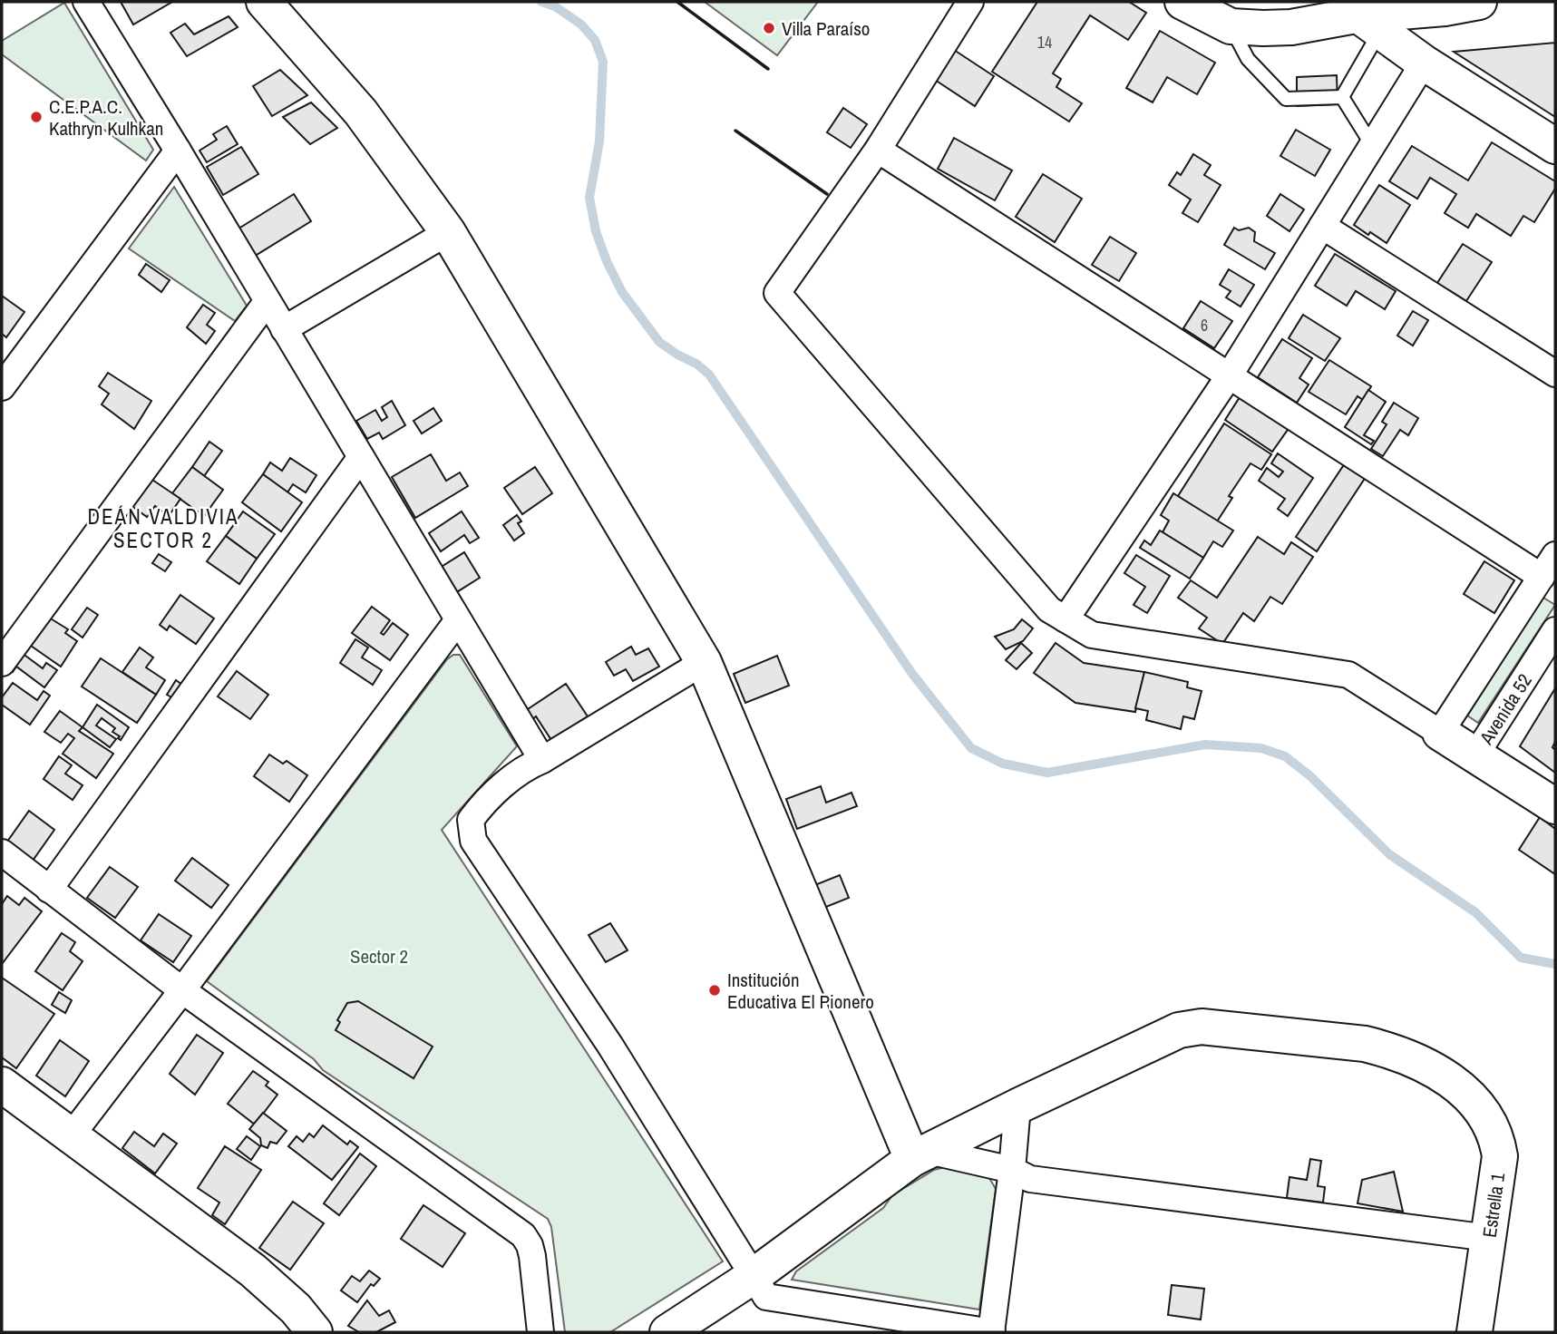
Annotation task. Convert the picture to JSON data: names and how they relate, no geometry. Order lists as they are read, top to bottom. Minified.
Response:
{"streets":{"street":["Avenida 52","Estrella 1"]},"districts":["DEÁN VALDIVIA SECTOR 2"],"parks":["Sector 2"],"places":["Villa Paraíso","C.E.P.A.C. Kathryn Kulhkan","Institución Educativa El Pionero"],"house_numbers":["14","6"]}
